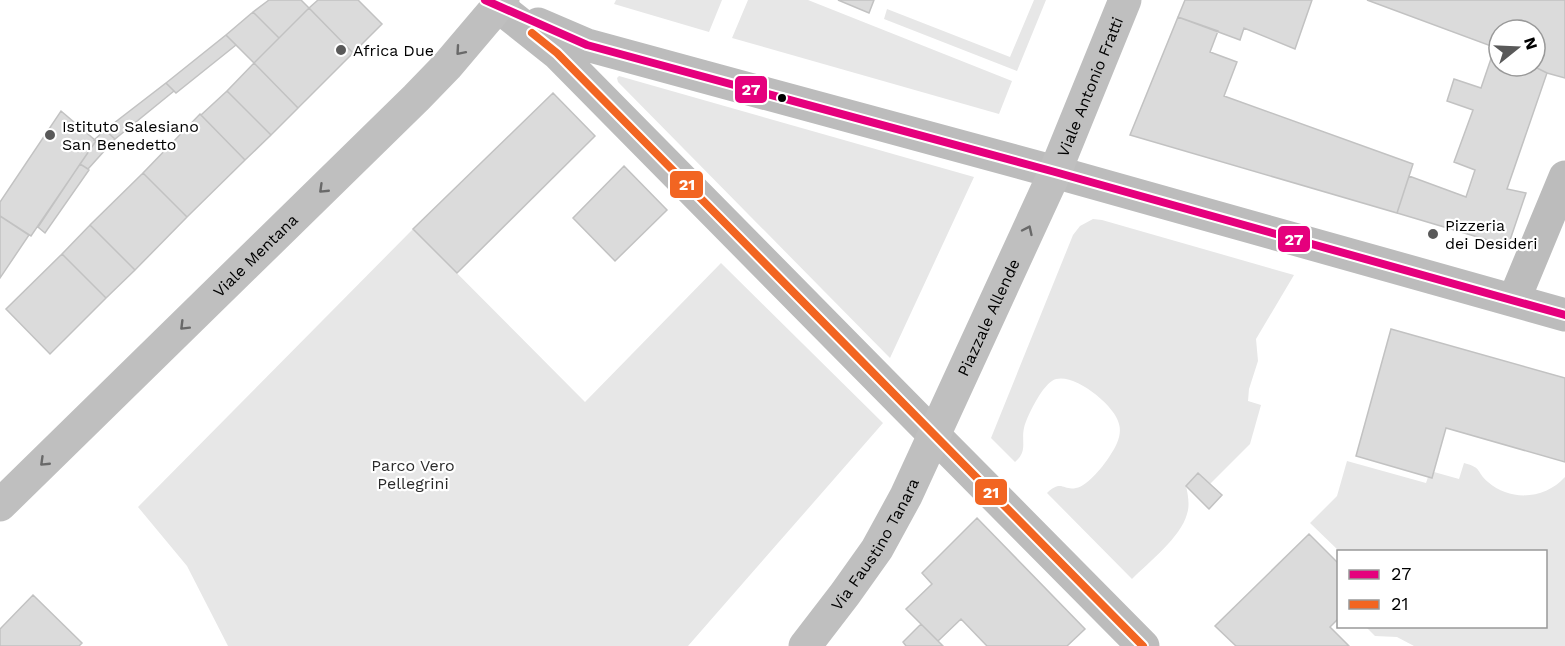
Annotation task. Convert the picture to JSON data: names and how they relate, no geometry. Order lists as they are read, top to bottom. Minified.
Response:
{"streets":{"main road":["Viale Antonio Fratti","Viale Mentana","Piazzale Allende","Via Faustino Tanara"]},"crossings":[["Viale Antonio Fratti","Piazzale Allende"],["Piazzale Allende","Via Faustino Tanara"]],"one_way":["Viale Mentana","Piazzale Allende"],"parks":["Parco Vero Pellegrini"],"places":["Africa Due","Istituto Salesiano San Benedetto","Pizzeria dei Desideri"],"lines":["transit line 27","transit line 21"],"legend":["27","21"],"north":"right"}
